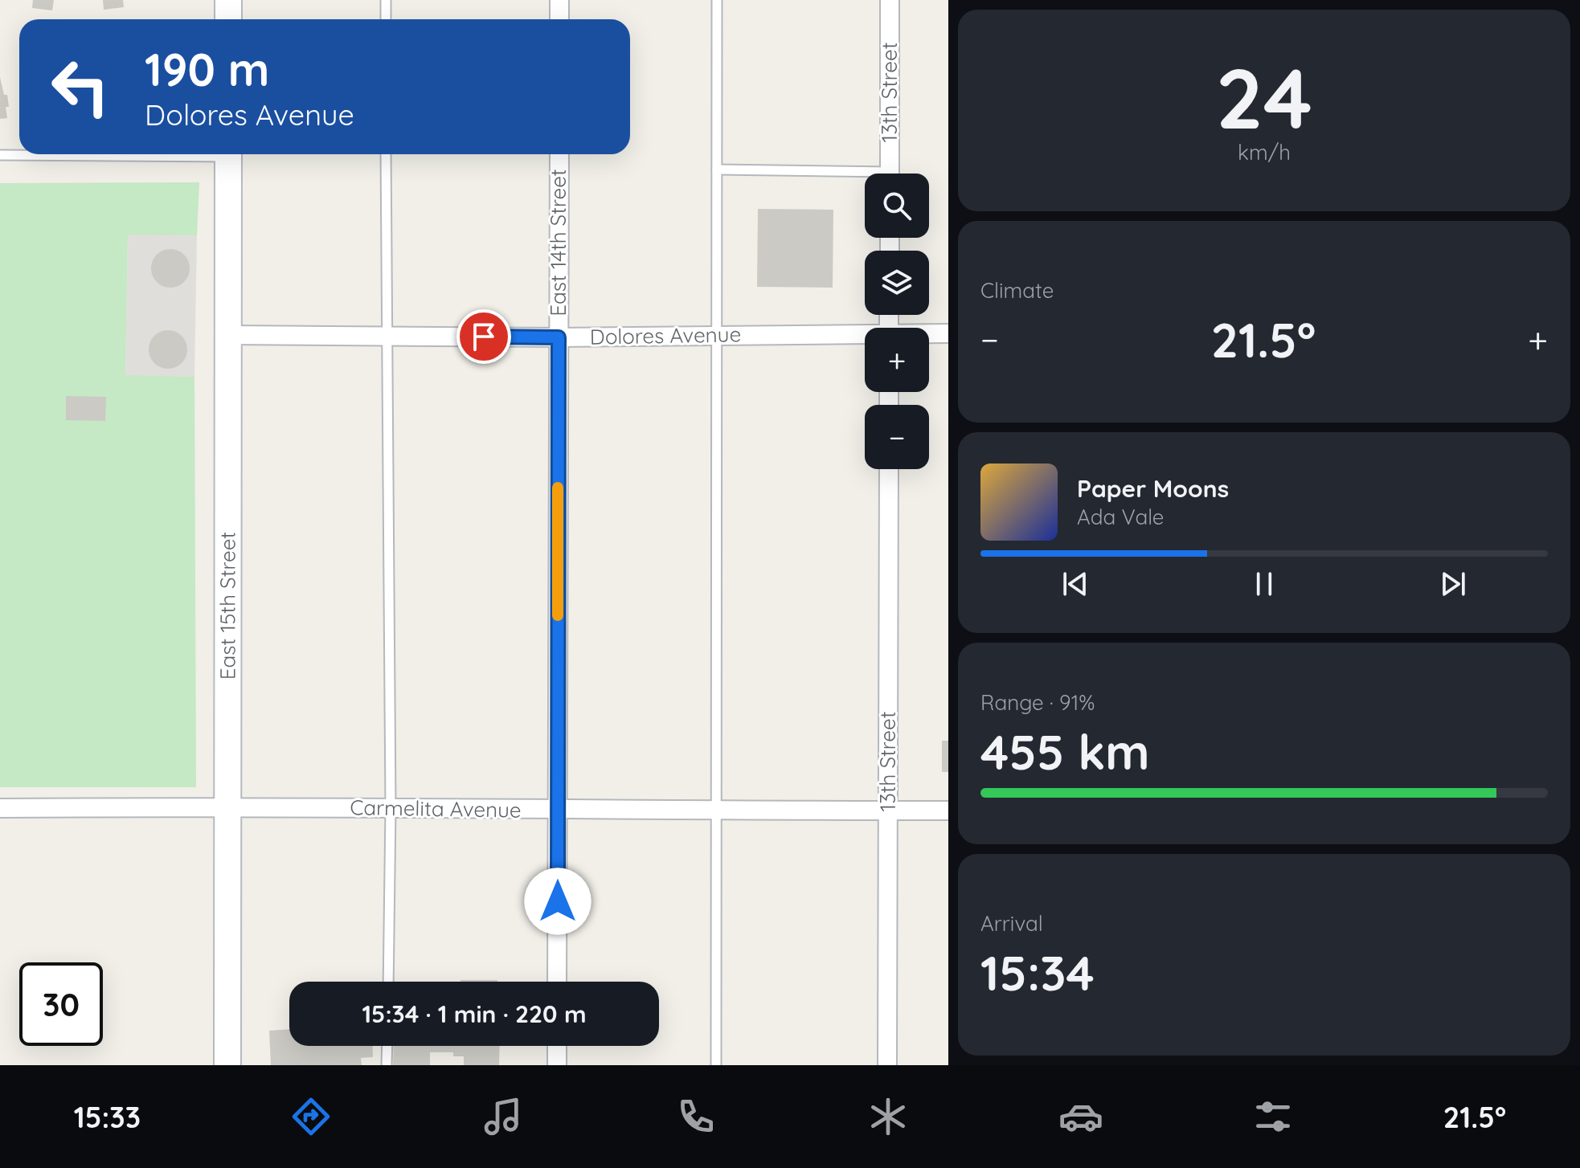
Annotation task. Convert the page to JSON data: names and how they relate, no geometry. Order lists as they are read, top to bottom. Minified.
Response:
{"streets":{"street":["13th Street","East 14th Street","Dolores Avenue","East 15th Street","Carmelita Avenue"]},"crossings":[["13th Street","Carmelita Avenue"],["East 14th Street","Dolores Avenue"],["East 14th Street","Carmelita Avenue"],["Dolores Avenue","East 15th Street"],["East 15th Street","Carmelita Avenue"]],"page":{"tile":[["24","km/h"],"Climate",["Range · 91%","455 km"],["Arrival","15:34"]],"turn":["190 m","Dolores Avenue"],"map_buttons":["+","−"],"heat":["−","21.5°","+"],"song":["Paper Moons","Ada Vale"],"limit":"30","trip":"15:34 · 1 min · 220 m","tabs":["15:33","21.5°"]}}
